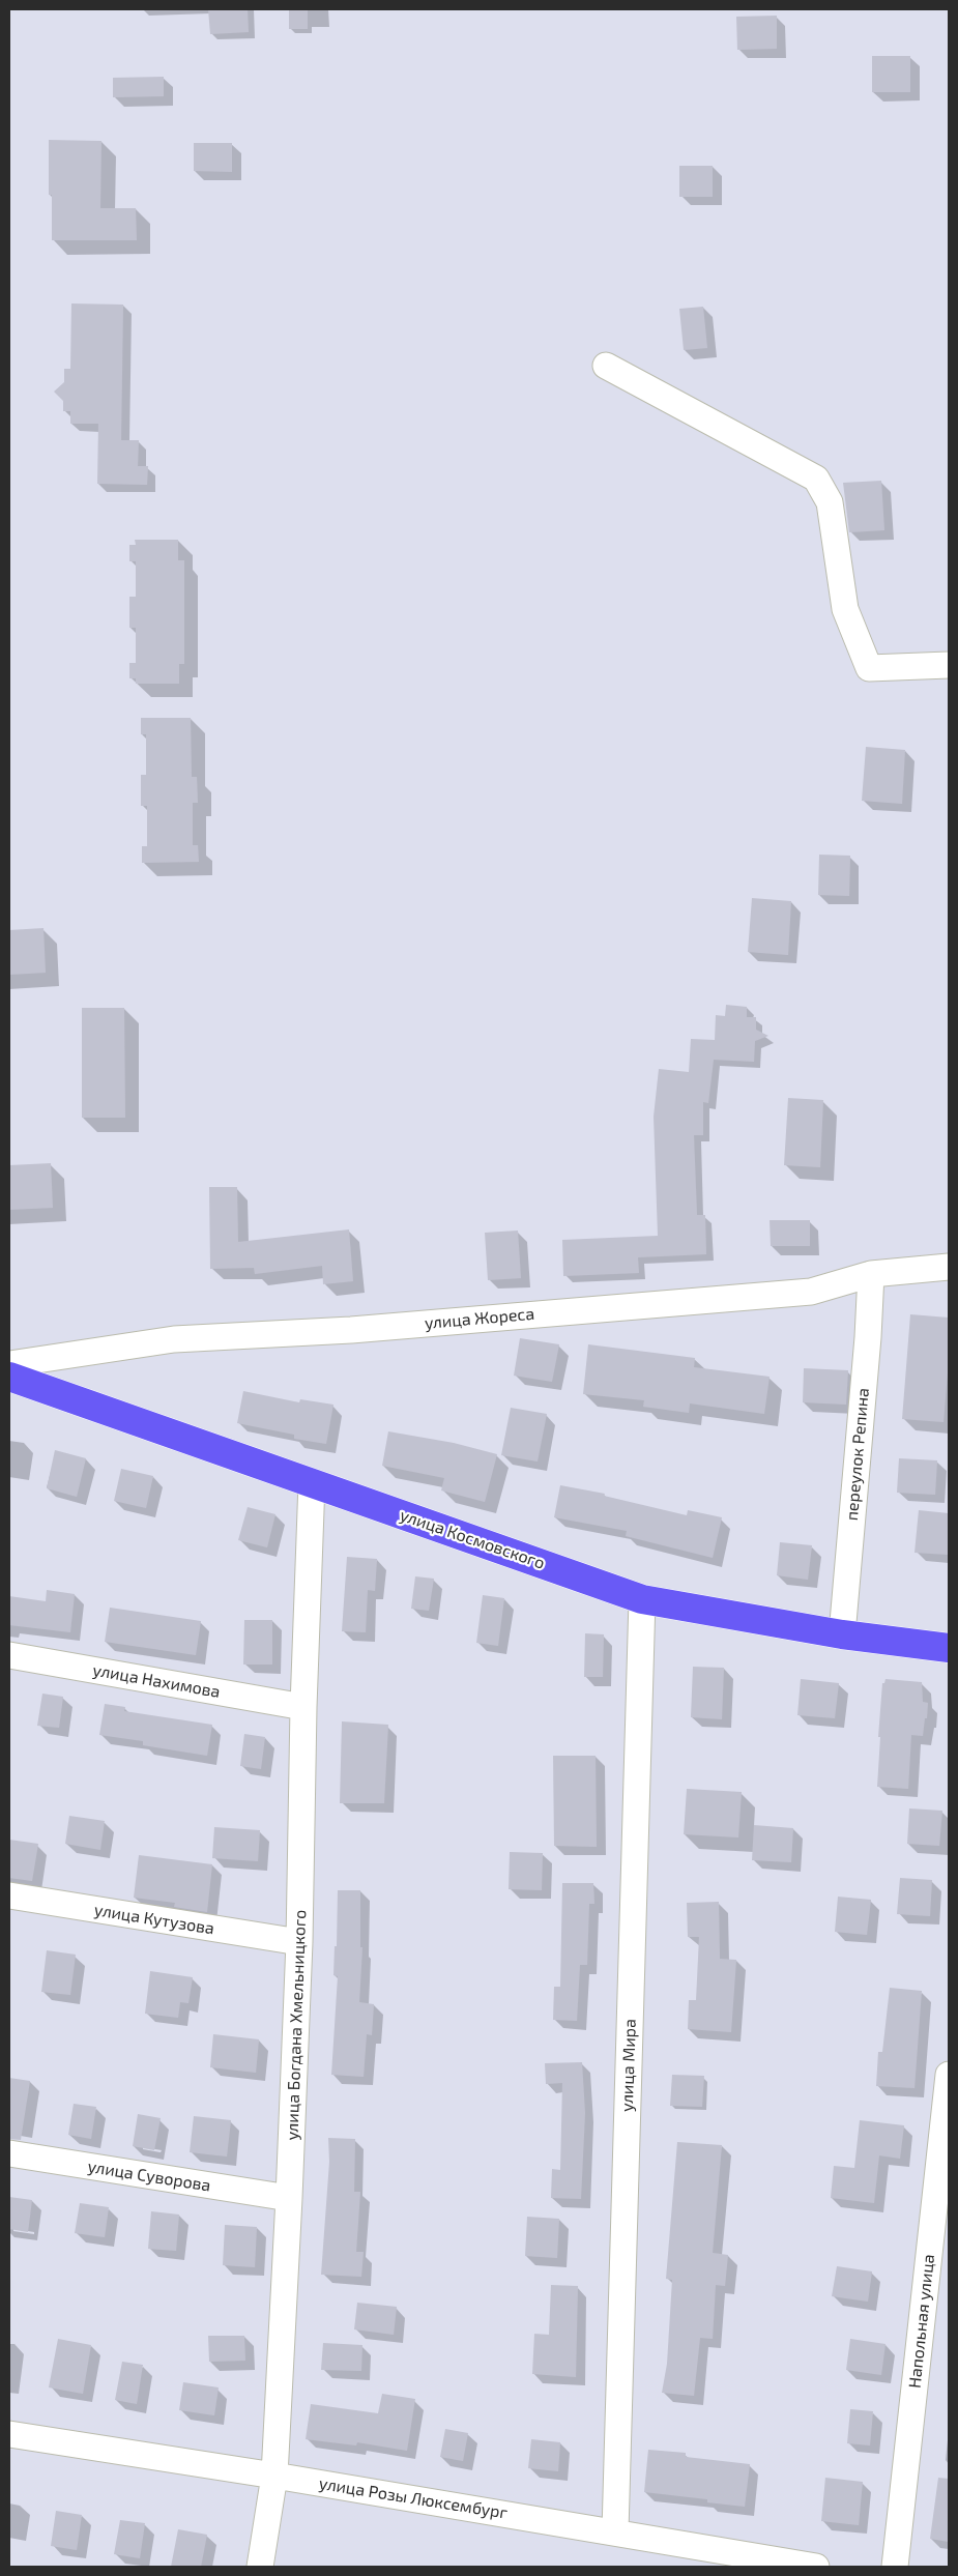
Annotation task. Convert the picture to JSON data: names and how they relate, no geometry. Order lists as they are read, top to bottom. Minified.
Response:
{"streets":{"main road":["улица Космовского"],"street":["улица Жореса","переулок Репина","улица Нахимова","улица Кутузова","улица Богдана Хмельницкого","улица Мира","улица Суворова","Напольная улица","улица Розы Люксембург"]},"crossings":[["улица Жореса","переулок Репина"],["переулок Репина","улица Космовского"],["улица Космовского","улица Богдана Хмельницкого"],["улица Космовского","улица Мира"],["улица Нахимова","улица Богдана Хмельницкого"],["улица Кутузова","улица Богдана Хмельницкого"],["улица Богдана Хмельницкого","улица Суворова"],["улица Богдана Хмельницкого","улица Розы Люксембург"],["улица Мира","улица Розы Люксембург"]]}
